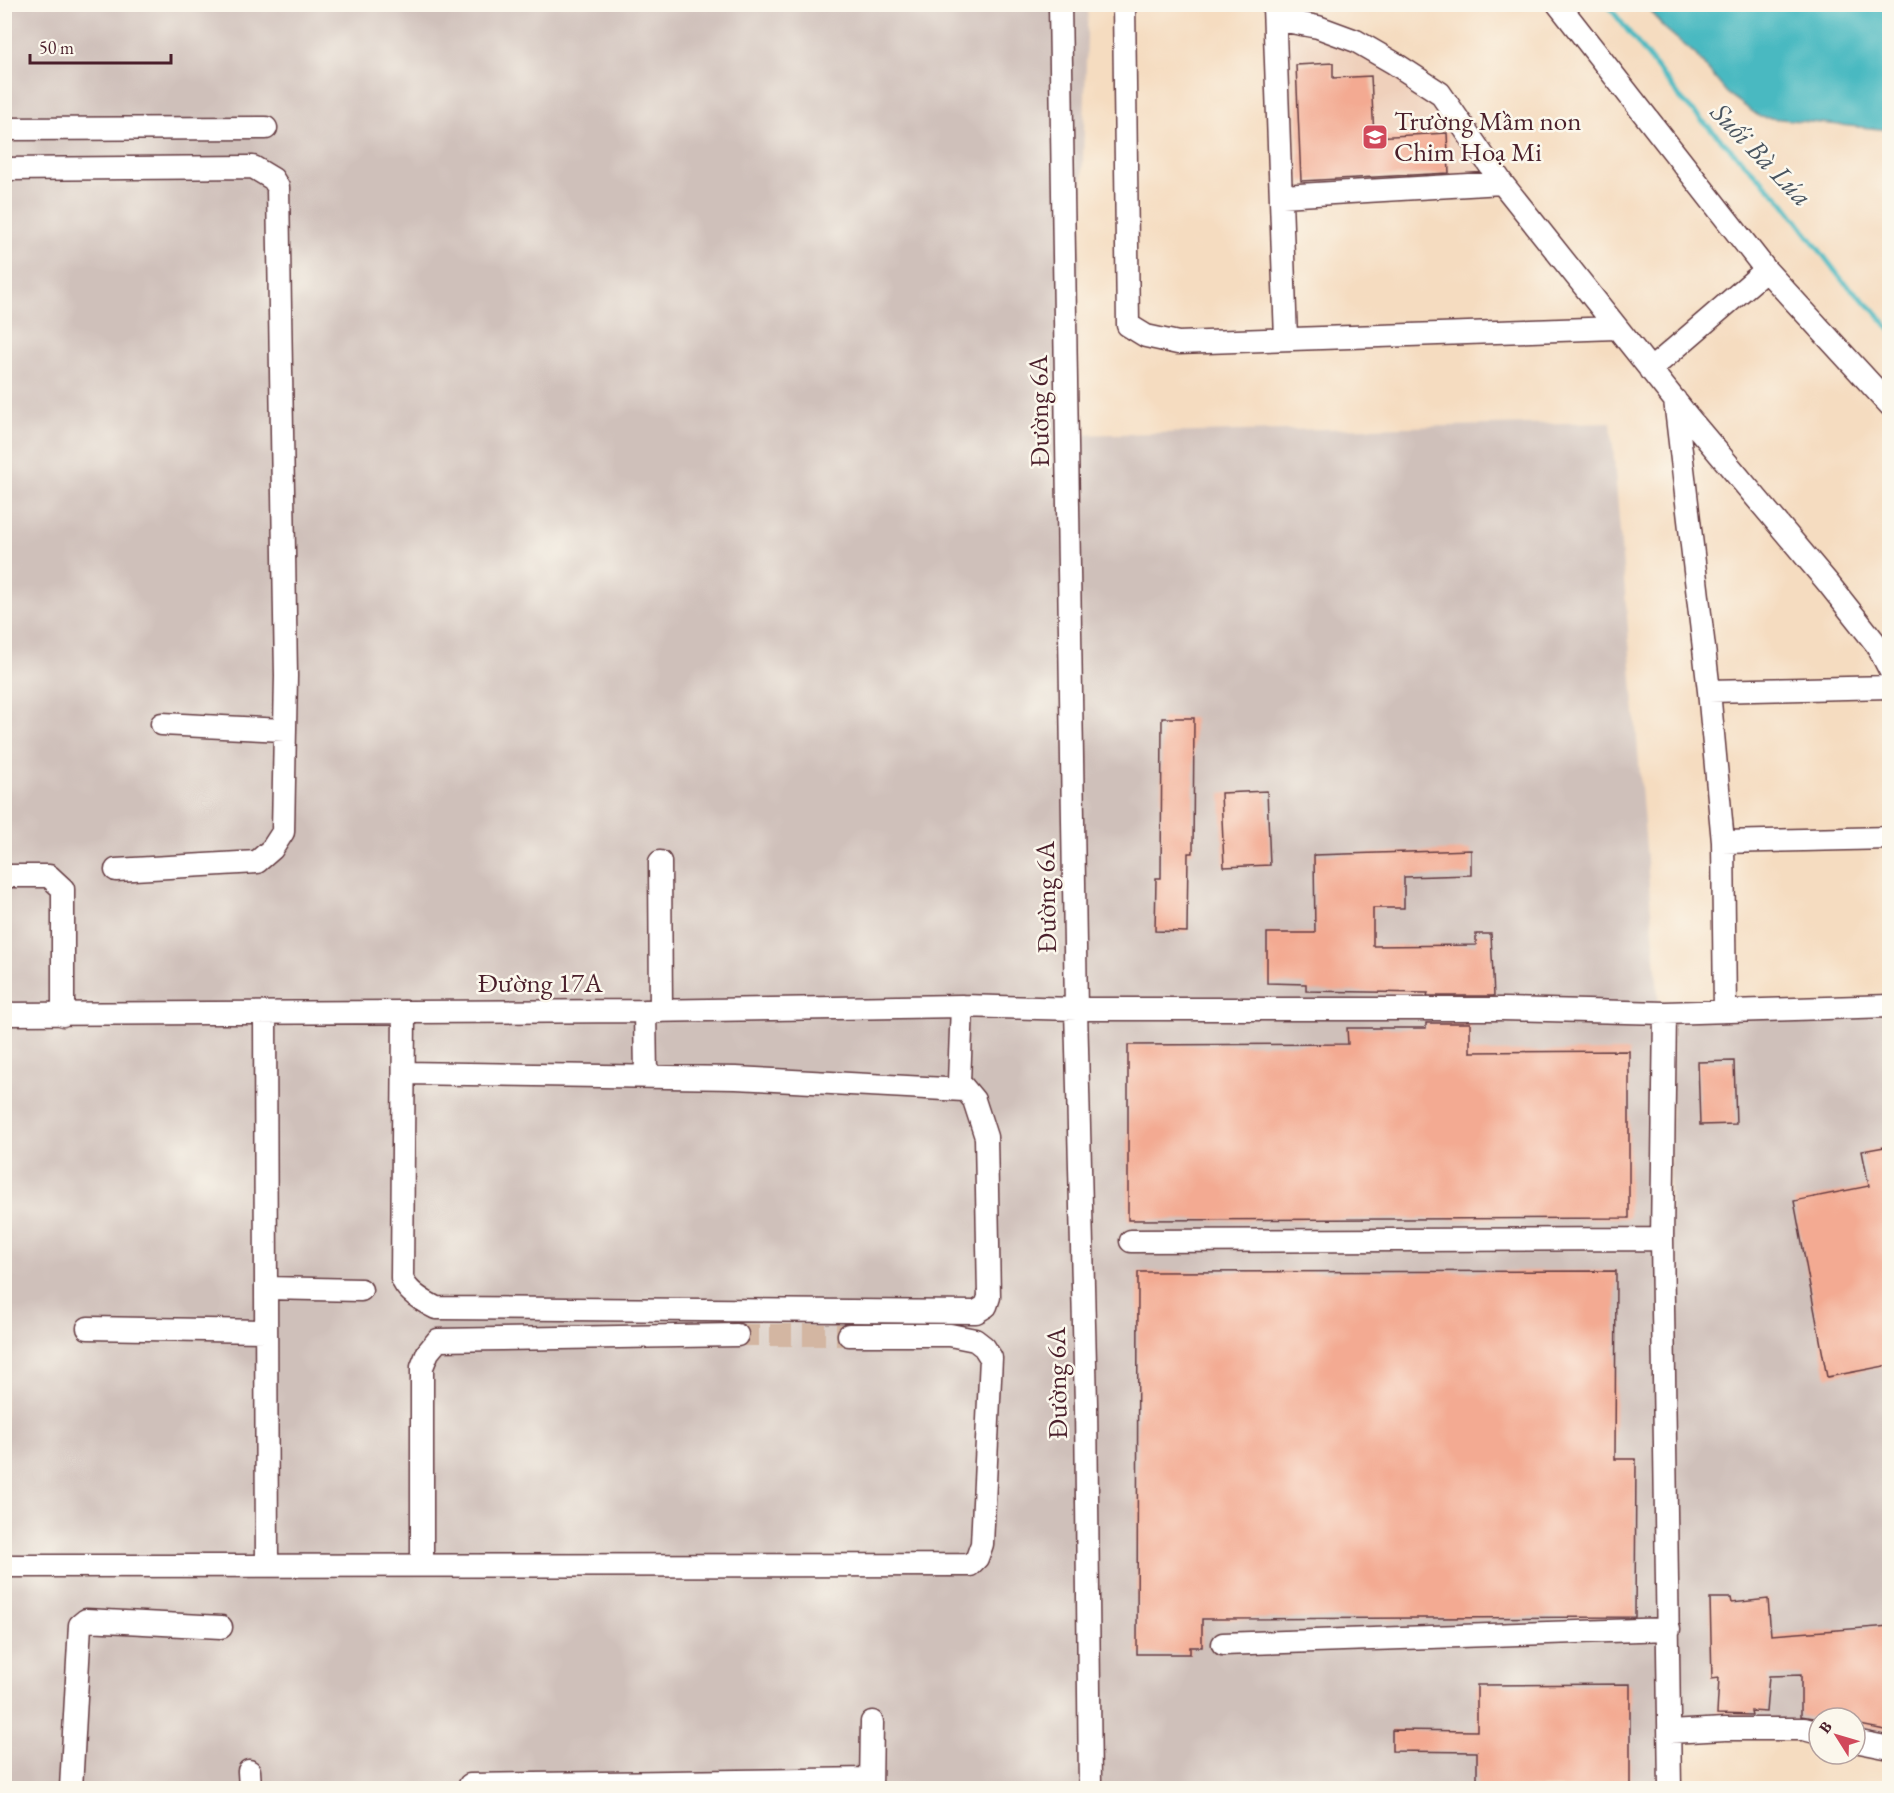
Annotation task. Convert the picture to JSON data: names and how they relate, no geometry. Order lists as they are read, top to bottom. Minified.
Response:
{"streets":{"street":["Đường 6A","Đường 17A"]},"crossings":[["Đường 6A","Đường 17A"]],"water":["Suối Bà Lúa"],"places":{"school or university":["Trường Mầm non Chim Hoạ Mi"]},"scale_bar":"50 m","north":"top left"}
